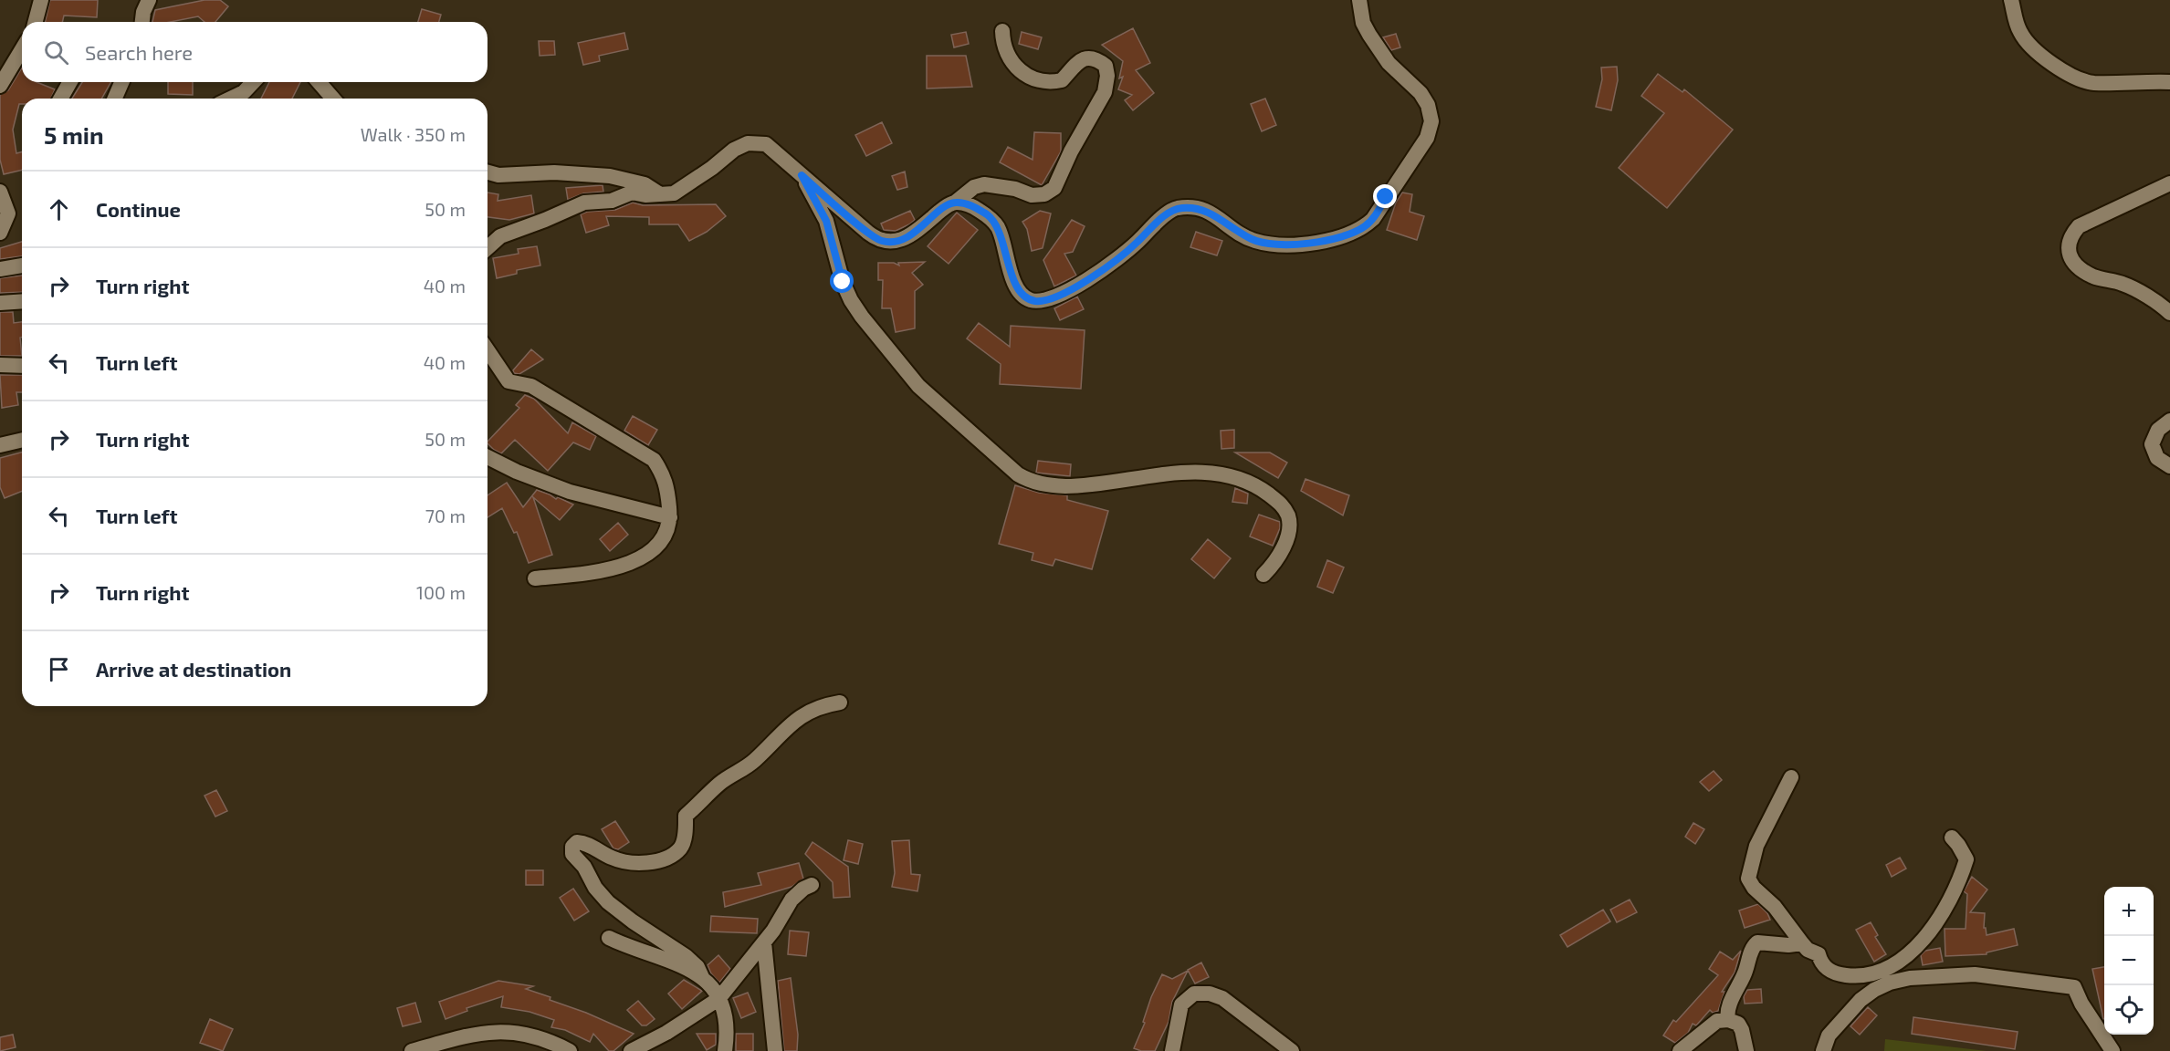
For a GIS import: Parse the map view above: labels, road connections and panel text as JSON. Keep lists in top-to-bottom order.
{
  "page": {
    "search": "Search here",
    "heading": ["5 min", "Walk · 350 m"],
    "list": [
      ["Continue", "50 m"],
      ["Turn right", "40 m"],
      ["Turn left", "40 m"],
      ["Turn right", "50 m"],
      ["Turn left", "70 m"],
      ["Turn right", "100 m"],
      "Arrive at destination"
    ],
    "map_buttons": ["+", "−"]
  }
}
